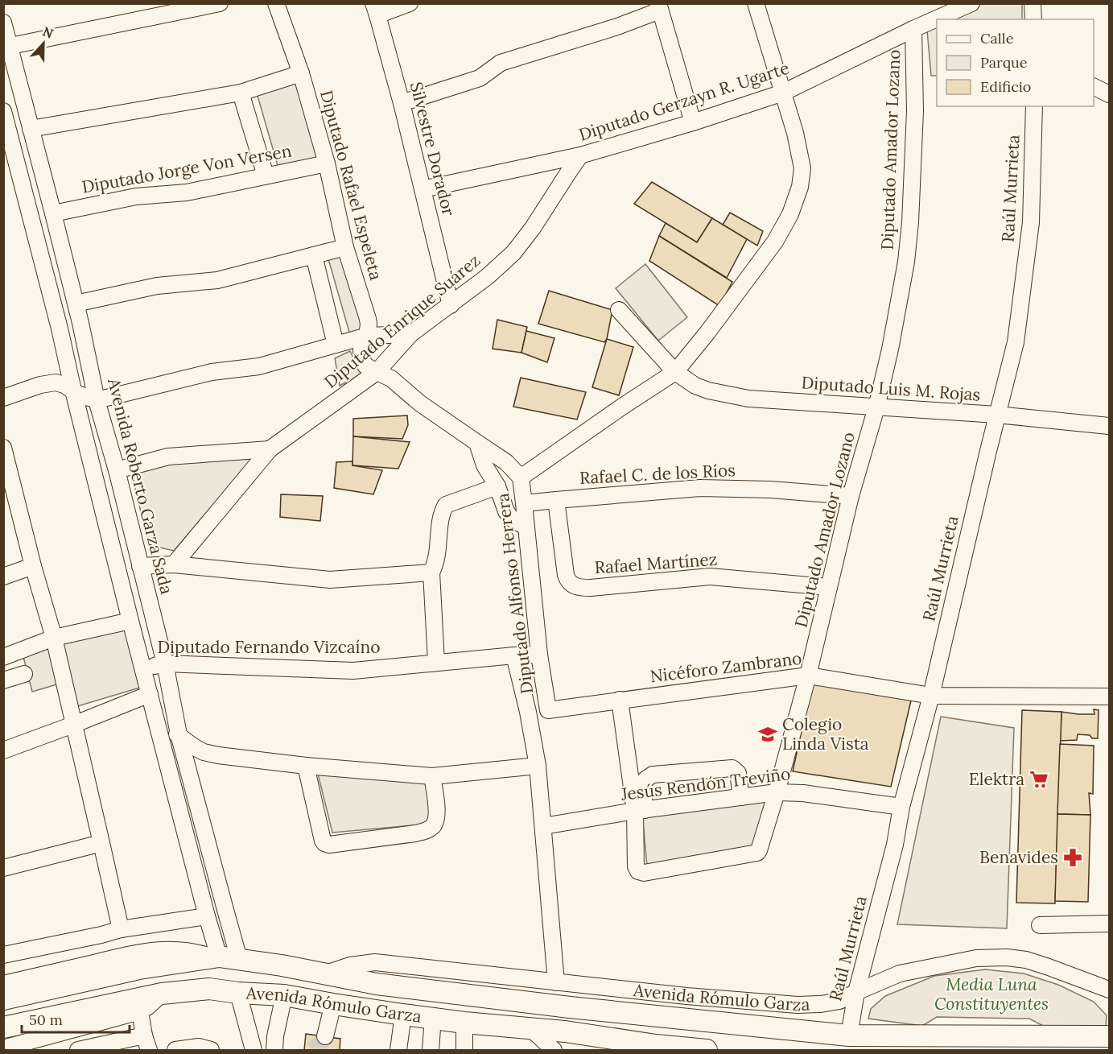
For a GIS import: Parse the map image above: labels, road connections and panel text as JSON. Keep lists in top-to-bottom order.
{
  "streets": {
    "main road": ["Avenida Rómulo Garza"],
    "street": [
      "Diputado Gerzayn R. Ugarte",
      "Silvestre Dorador",
      "Diputado Amador Lozano",
      "Diputado Jorge Von Versen",
      "Diputado Rafael Espeleta",
      "Raúl Murrieta",
      "Diputado Enrique Suárez",
      "Diputado Luis M. Rojas",
      "Rafael C. de los Ríos",
      "Avenida Roberto Garza Sada",
      "Rafael Martínez",
      "Diputado Alfonso Herrera",
      "Diputado Fernando Vizcaíno",
      "Nicéforo Zambrano",
      "Jesús Rendón Treviño"
    ]
  },
  "crossings": [
    ["Diputado Gerzayn R. Ugarte", "Silvestre Dorador"],
    ["Diputado Gerzayn R. Ugarte", "Diputado Amador Lozano"],
    ["Diputado Gerzayn R. Ugarte", "Diputado Enrique Suárez"],
    ["Silvestre Dorador", "Diputado Enrique Suárez"],
    ["Diputado Amador Lozano", "Diputado Luis M. Rojas"],
    ["Diputado Amador Lozano", "Rafael C. de los Ríos"],
    ["Diputado Amador Lozano", "Rafael Martínez"],
    ["Diputado Amador Lozano", "Nicéforo Zambrano"],
    ["Diputado Amador Lozano", "Jesús Rendón Treviño"],
    ["Diputado Jorge Von Versen", "Diputado Rafael Espeleta"],
    ["Diputado Jorge Von Versen", "Avenida Roberto Garza Sada"],
    ["Diputado Rafael Espeleta", "Diputado Enrique Suárez"],
    ["Diputado Rafael Espeleta", "Diputado Alfonso Herrera"],
    ["Raúl Murrieta", "Diputado Luis M. Rojas"],
    ["Raúl Murrieta", "Nicéforo Zambrano"],
    ["Raúl Murrieta", "Jesús Rendón Treviño"],
    ["Raúl Murrieta", "Avenida Rómulo Garza"],
    ["Diputado Enrique Suárez", "Diputado Alfonso Herrera"],
    ["Rafael C. de los Ríos", "Rafael Martínez"],
    ["Rafael C. de los Ríos", "Diputado Alfonso Herrera"],
    ["Avenida Roberto Garza Sada", "Diputado Fernando Vizcaíno"],
    ["Avenida Roberto Garza Sada", "Avenida Rómulo Garza"],
    ["Diputado Alfonso Herrera", "Diputado Fernando Vizcaíno"],
    ["Diputado Alfonso Herrera", "Nicéforo Zambrano"],
    ["Diputado Alfonso Herrera", "Jesús Rendón Treviño"],
    ["Diputado Alfonso Herrera", "Avenida Rómulo Garza"]
  ],
  "parks": ["Media Luna Constituyentes"],
  "places": {
    "school or university": ["Colegio Linda Vista"],
    "supermarket": ["Elektra"],
    "pharmacy": ["Benavides"]
  },
  "legend": ["Calle", "Parque", "Edificio"],
  "scale_bar": "50 m",
  "north": "top"
}
